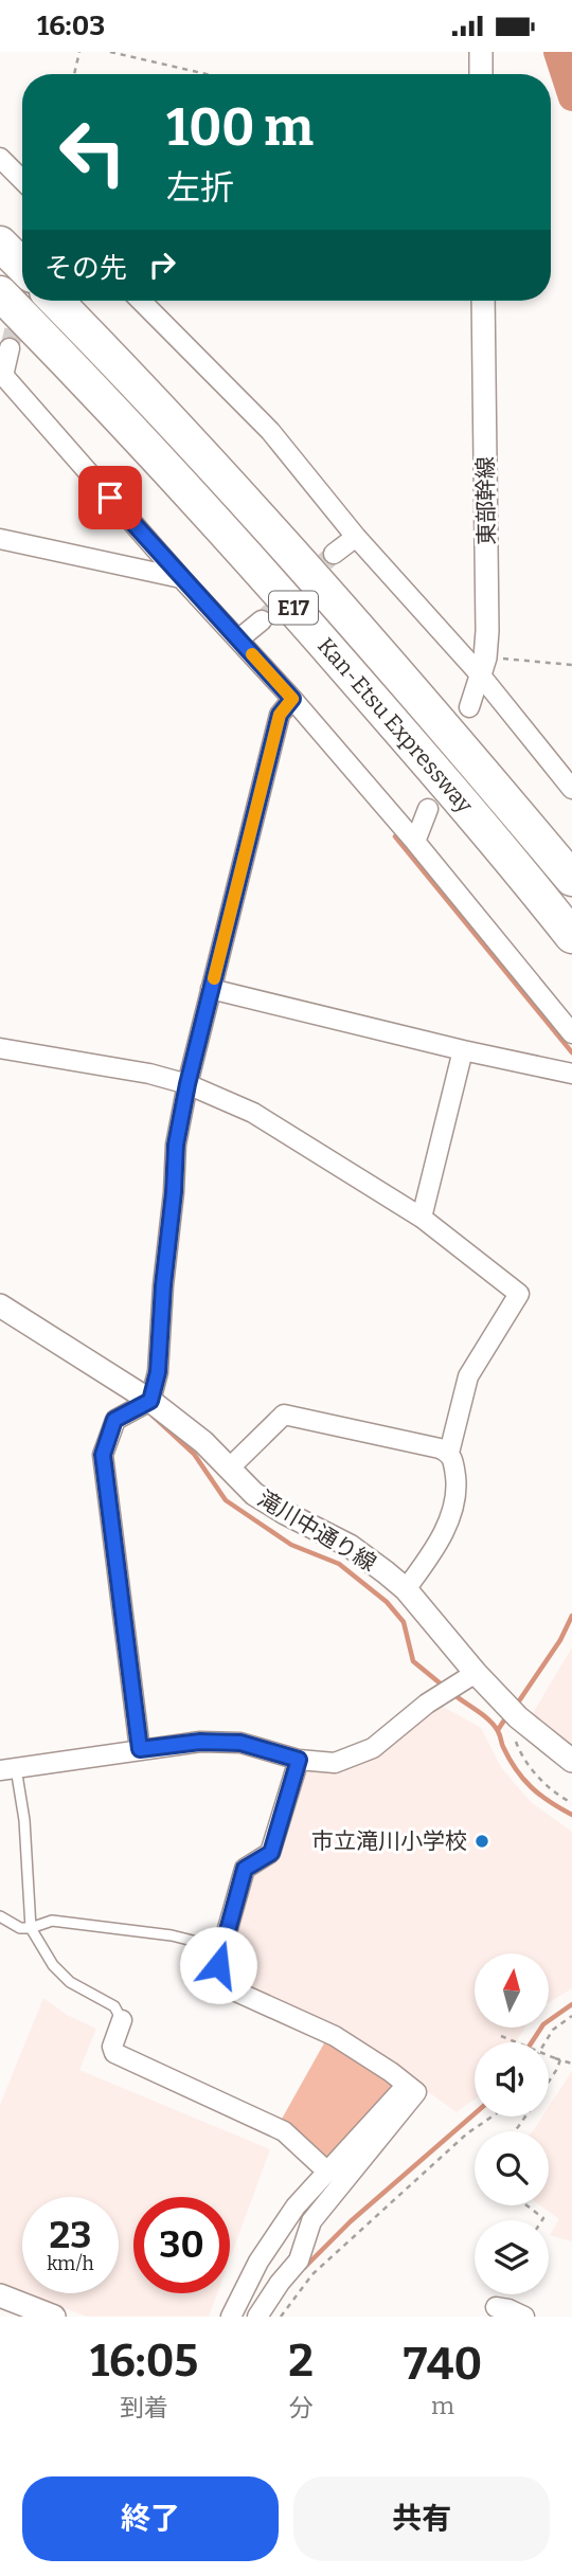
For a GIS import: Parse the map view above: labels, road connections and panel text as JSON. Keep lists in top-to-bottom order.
{
  "streets": {
    "highway": ["E17", "Kan-Etsu Expressway"],
    "street": ["東部幹線", "滝川中通り線"]
  },
  "places": ["市立滝川小学校"],
  "north": "top",
  "page": {
    "status": "16:03",
    "turn": ["100 m", "左折"],
    "then": "その先",
    "speed": "23 km/h",
    "limit": "30",
    "eta": [
      "16:05",
      "到着",
      "2",
      "分",
      "740",
      "m"
    ],
    "buttons": ["終了", "共有"]
  }
}
